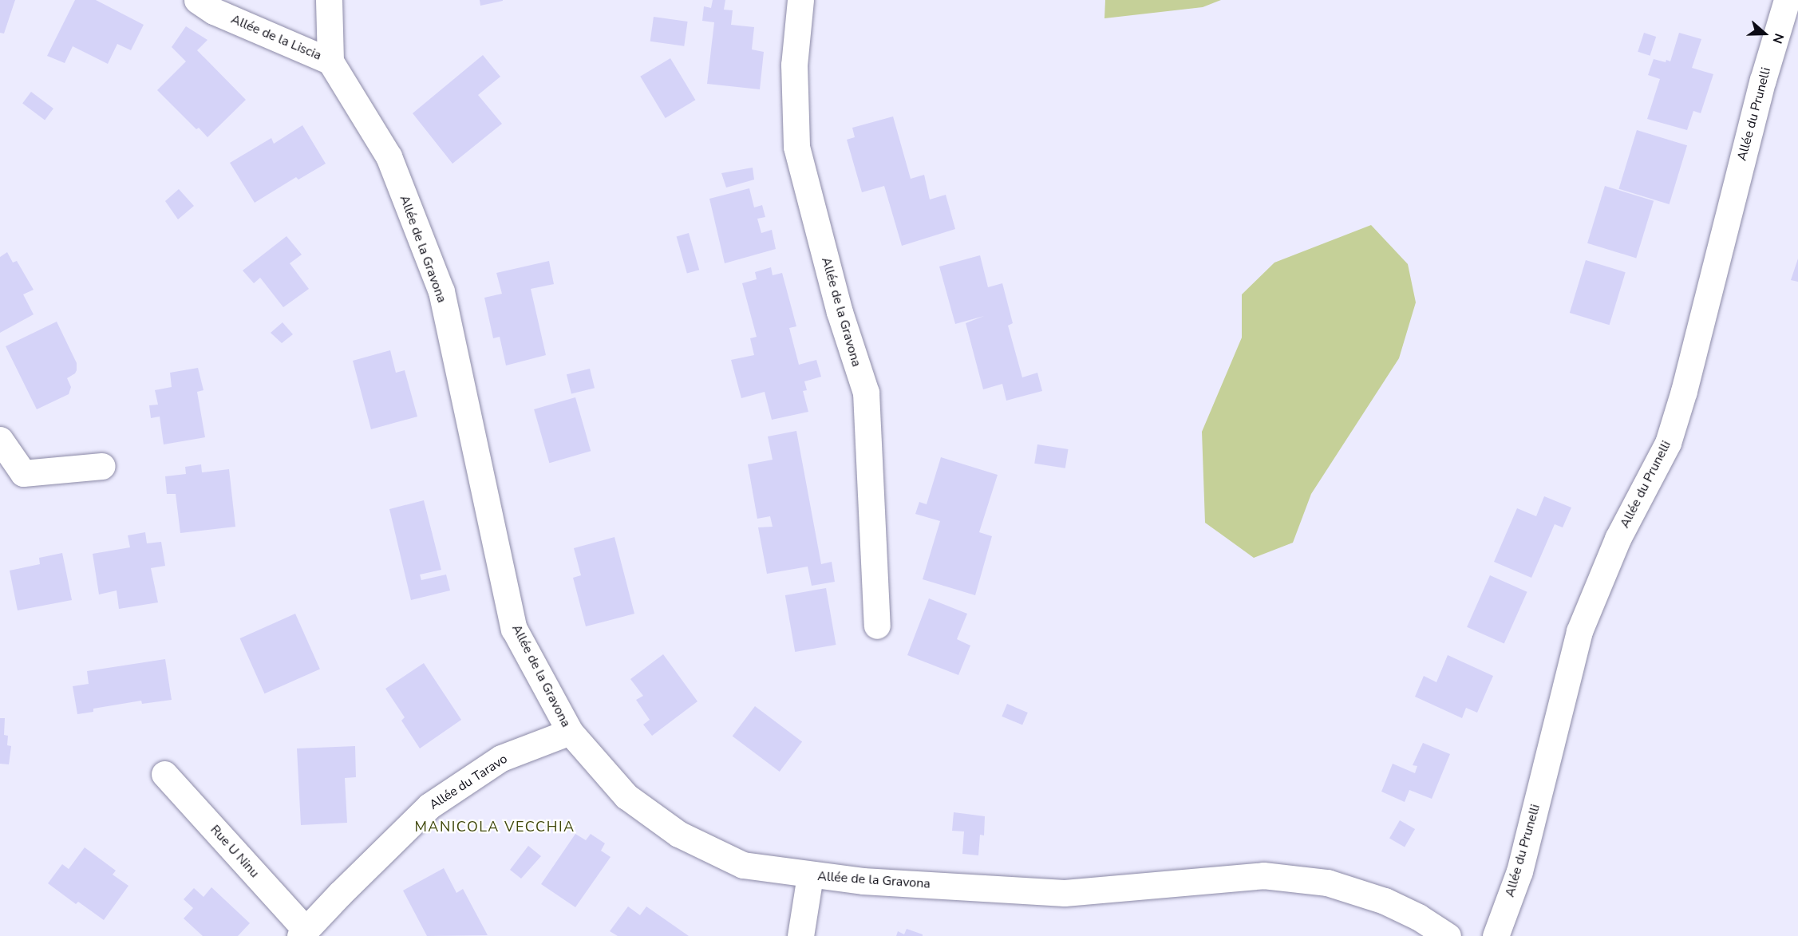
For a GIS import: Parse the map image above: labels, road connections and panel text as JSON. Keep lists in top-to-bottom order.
{
  "streets": {
    "street": [
      "Allée de la Liscia",
      "Allée du Prunelli",
      "Allée de la Gravona",
      "Allée du Taravo",
      "Rue U Ninu"
    ]
  },
  "crossings": [
    ["Allée de la Liscia", "Allée de la Gravona"],
    ["Allée de la Gravona", "Allée du Taravo"],
    ["Allée du Taravo", "Rue U Ninu"]
  ],
  "districts": ["MANICOLA VECCHIA"],
  "north": "right"
}
